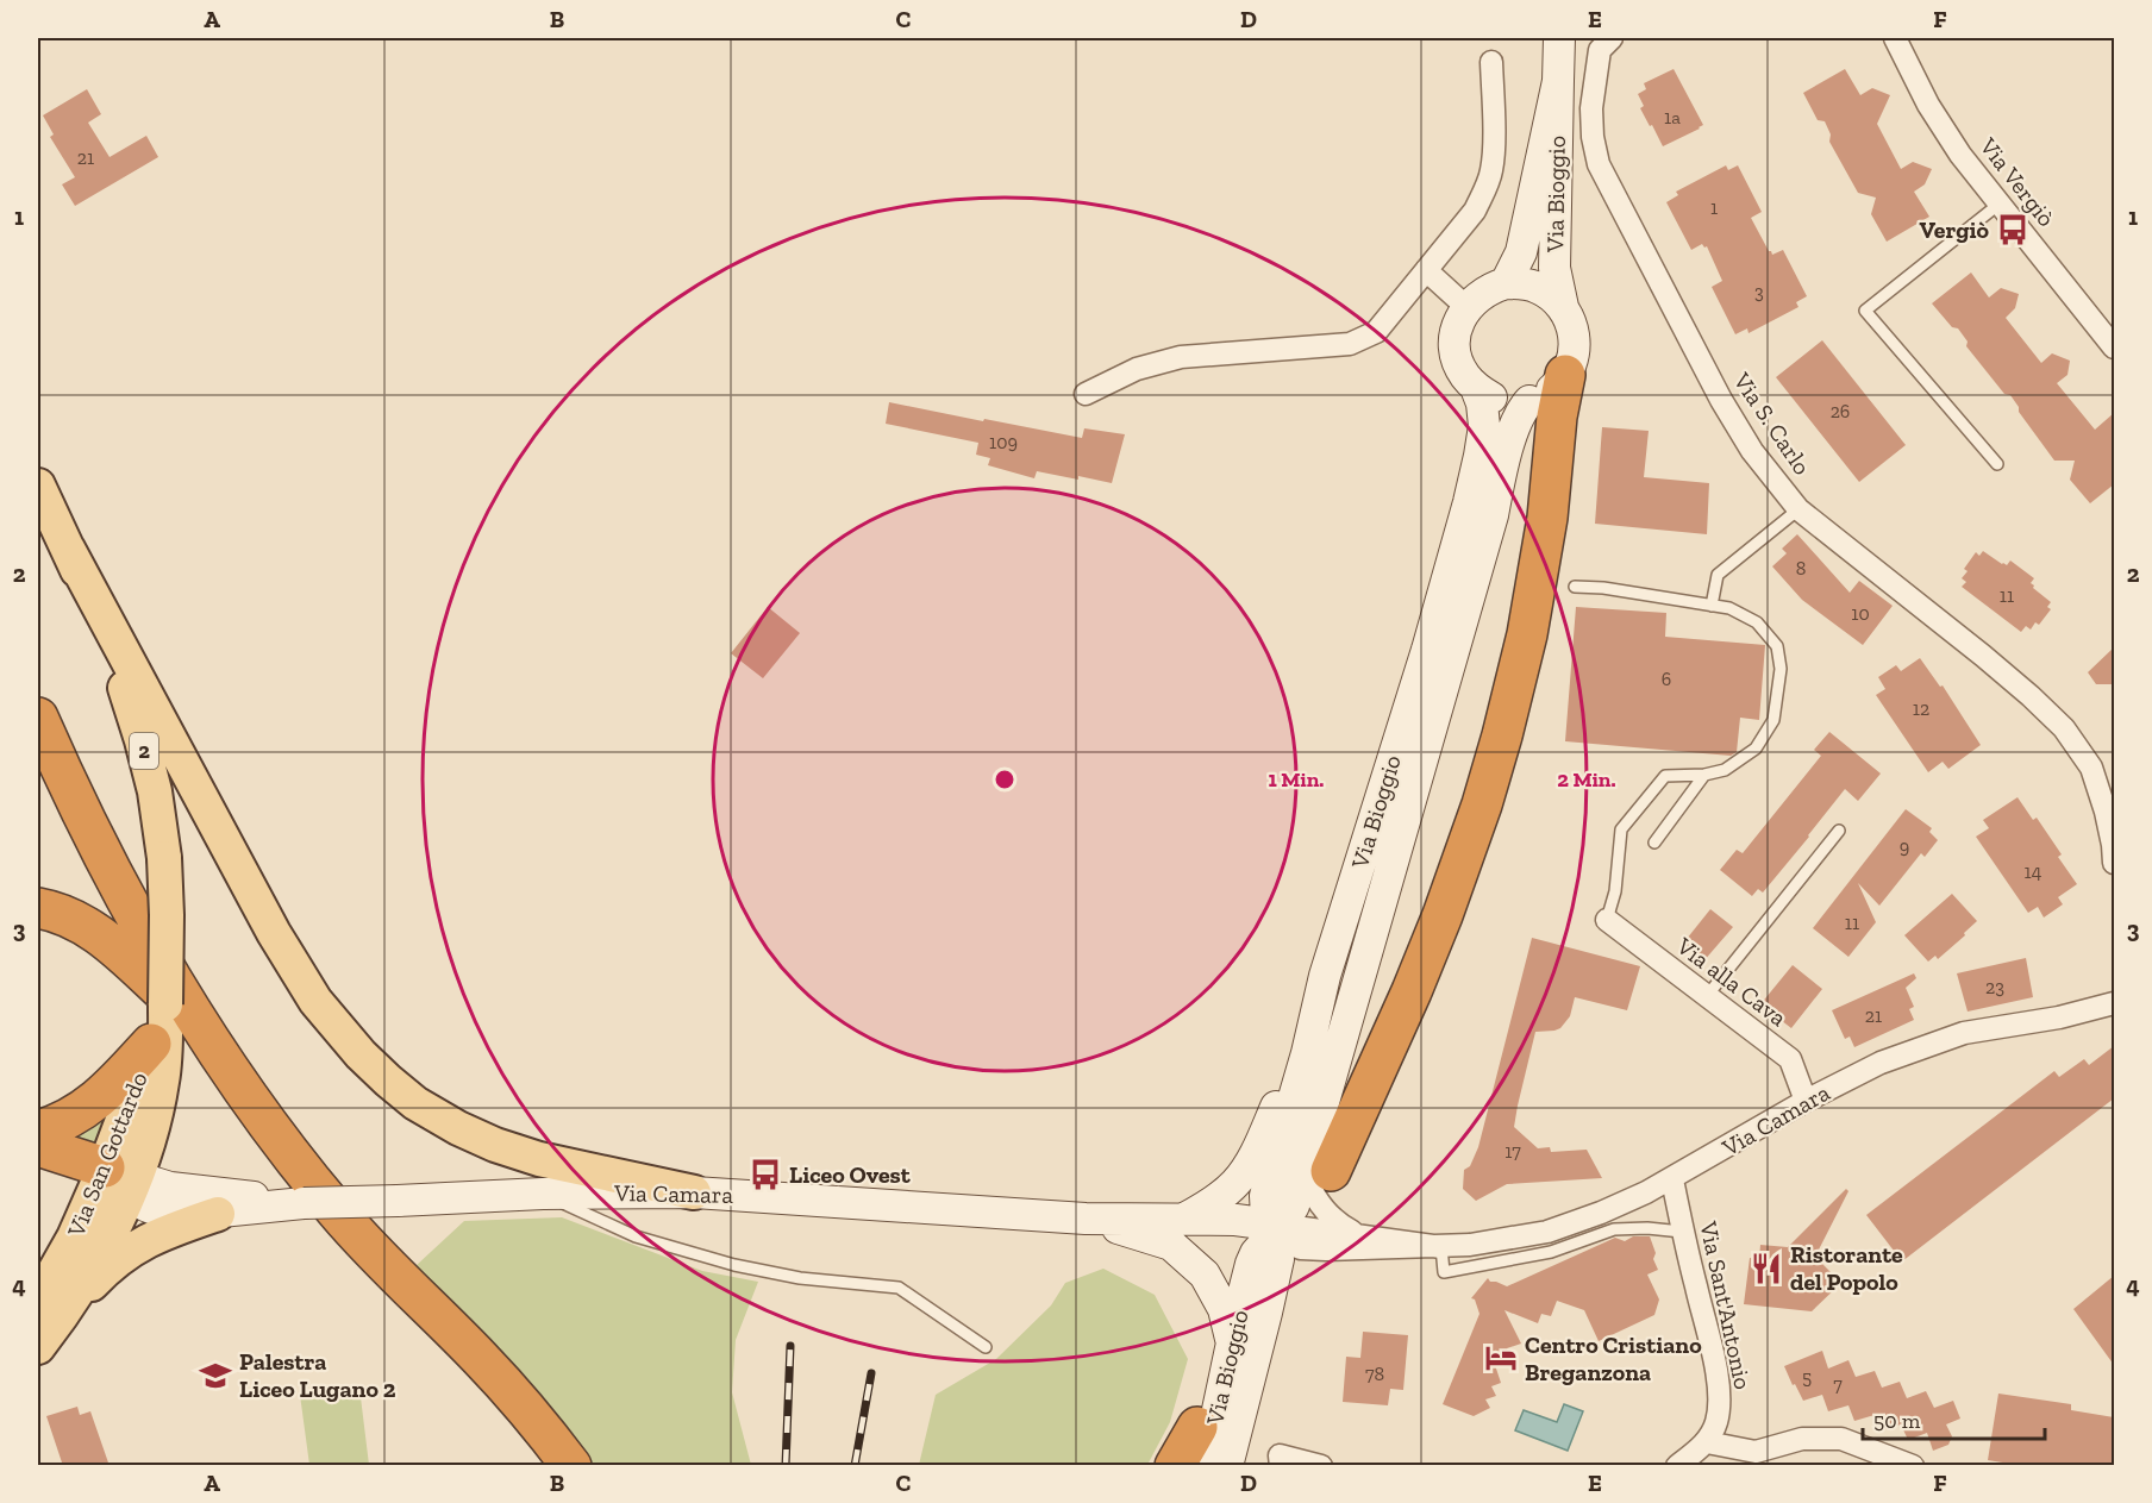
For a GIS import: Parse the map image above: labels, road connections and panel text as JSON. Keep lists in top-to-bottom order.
{
  "streets": {
    "main road": [
      "Via Bioggio",
      "2",
      "Via Camara",
      "Via San Gottardo"
    ],
    "street": [
      "Via Vergiò",
      "Via S. Carlo",
      "Via alla Cava",
      "Via Sant'Antonio"
    ]
  },
  "crossings": [
    ["Via Bioggio", "Via Camara"],
    ["Via alla Cava", "Via Camara"],
    ["Via Camara", "Via San Gottardo"],
    ["Via Camara", "Via Sant'Antonio"]
  ],
  "places": {
    "bus stop": ["Vergiò", "Liceo Ovest"],
    "restaurant": ["Ristorante del Popolo"],
    "hotel": ["Centro Cristiano Breganzona"],
    "school or university": ["Palestra Liceo Lugano 2"]
  },
  "house_numbers": [
    "1a",
    "21",
    "1",
    "3",
    "26",
    "109",
    "8",
    "11",
    "10",
    "6",
    "12",
    "9",
    "14",
    "11",
    "23",
    "21",
    "17",
    "78",
    "5",
    "7"
  ],
  "scale_bar": "50 m",
  "grid": {
    "columns": [
      "A",
      "B",
      "C",
      "D",
      "E",
      "F"
    ],
    "rows": [
      "1",
      "2",
      "3",
      "4"
    ]
  },
  "rings": ["1 Min.", "2 Min."]
}
